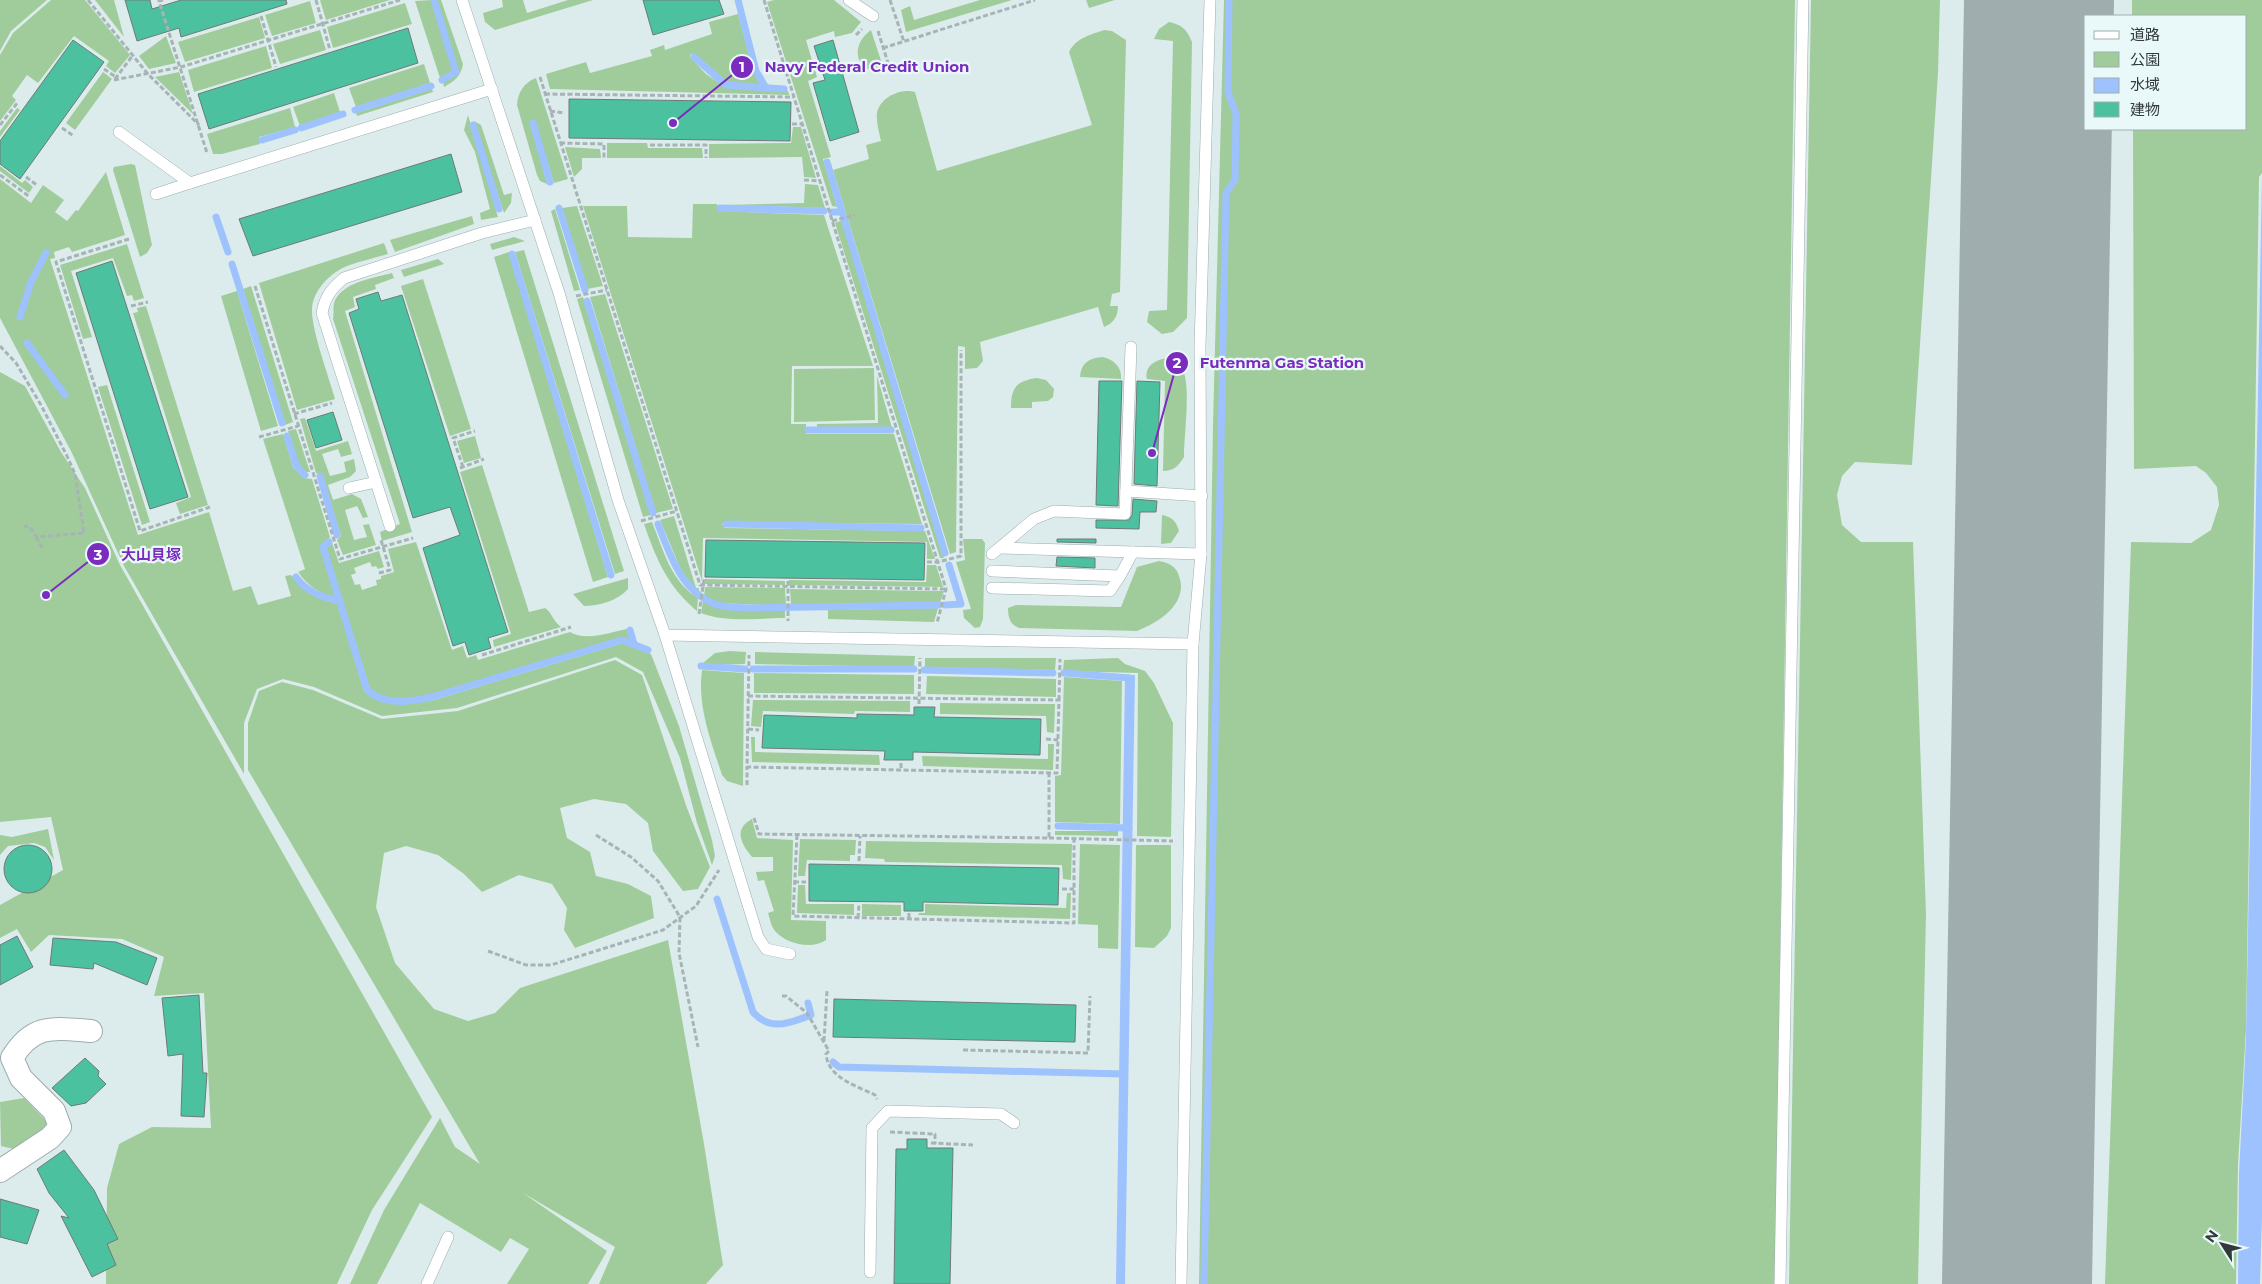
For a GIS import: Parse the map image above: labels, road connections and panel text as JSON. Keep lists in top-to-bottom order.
{
  "places": ["Navy Federal Credit Union", "Futenma Gas Station", "大山貝塚"],
  "legend": [
    "道路",
    "公園",
    "水域",
    "建物"
  ],
  "north": "top left"
}
